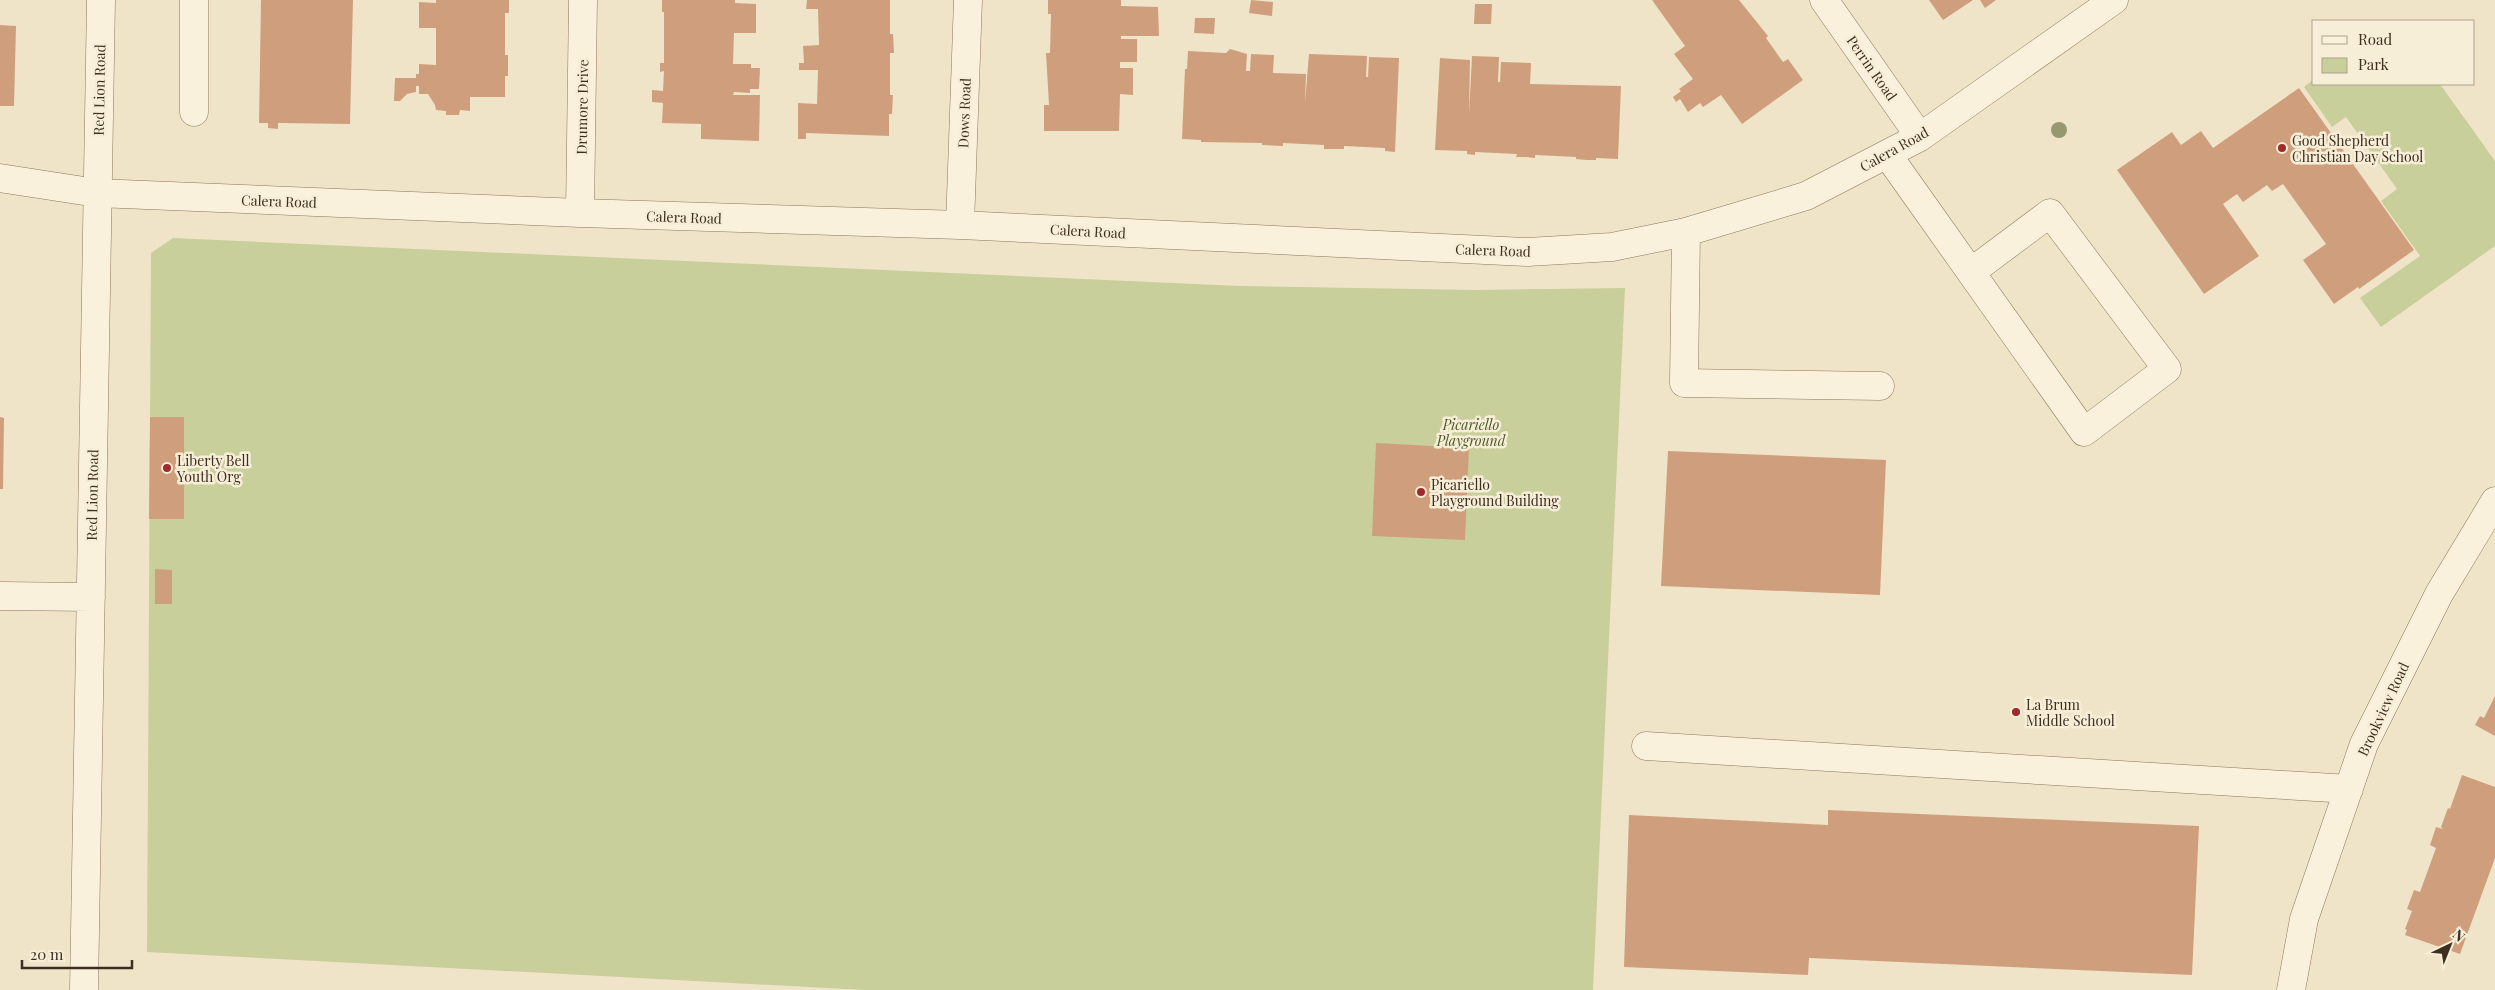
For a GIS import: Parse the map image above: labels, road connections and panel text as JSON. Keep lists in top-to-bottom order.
{
  "streets": {
    "street": [
      "Perrin Road",
      "Red Lion Road",
      "Drumore Drive",
      "Dows Road",
      "Calera Road",
      "Brookview Road"
    ]
  },
  "crossings": [
    ["Perrin Road", "Calera Road"],
    ["Red Lion Road", "Calera Road"],
    ["Drumore Drive", "Calera Road"],
    ["Dows Road", "Calera Road"]
  ],
  "parks": ["Picariello Playground"],
  "places": [
    "Good Shepherd Christian Day School",
    "Liberty Bell Youth Org",
    "Picariello Playground Building",
    "La Brum Middle School"
  ],
  "legend": ["Road", "Park"],
  "scale_bar": "20 m",
  "north": "top right"
}
